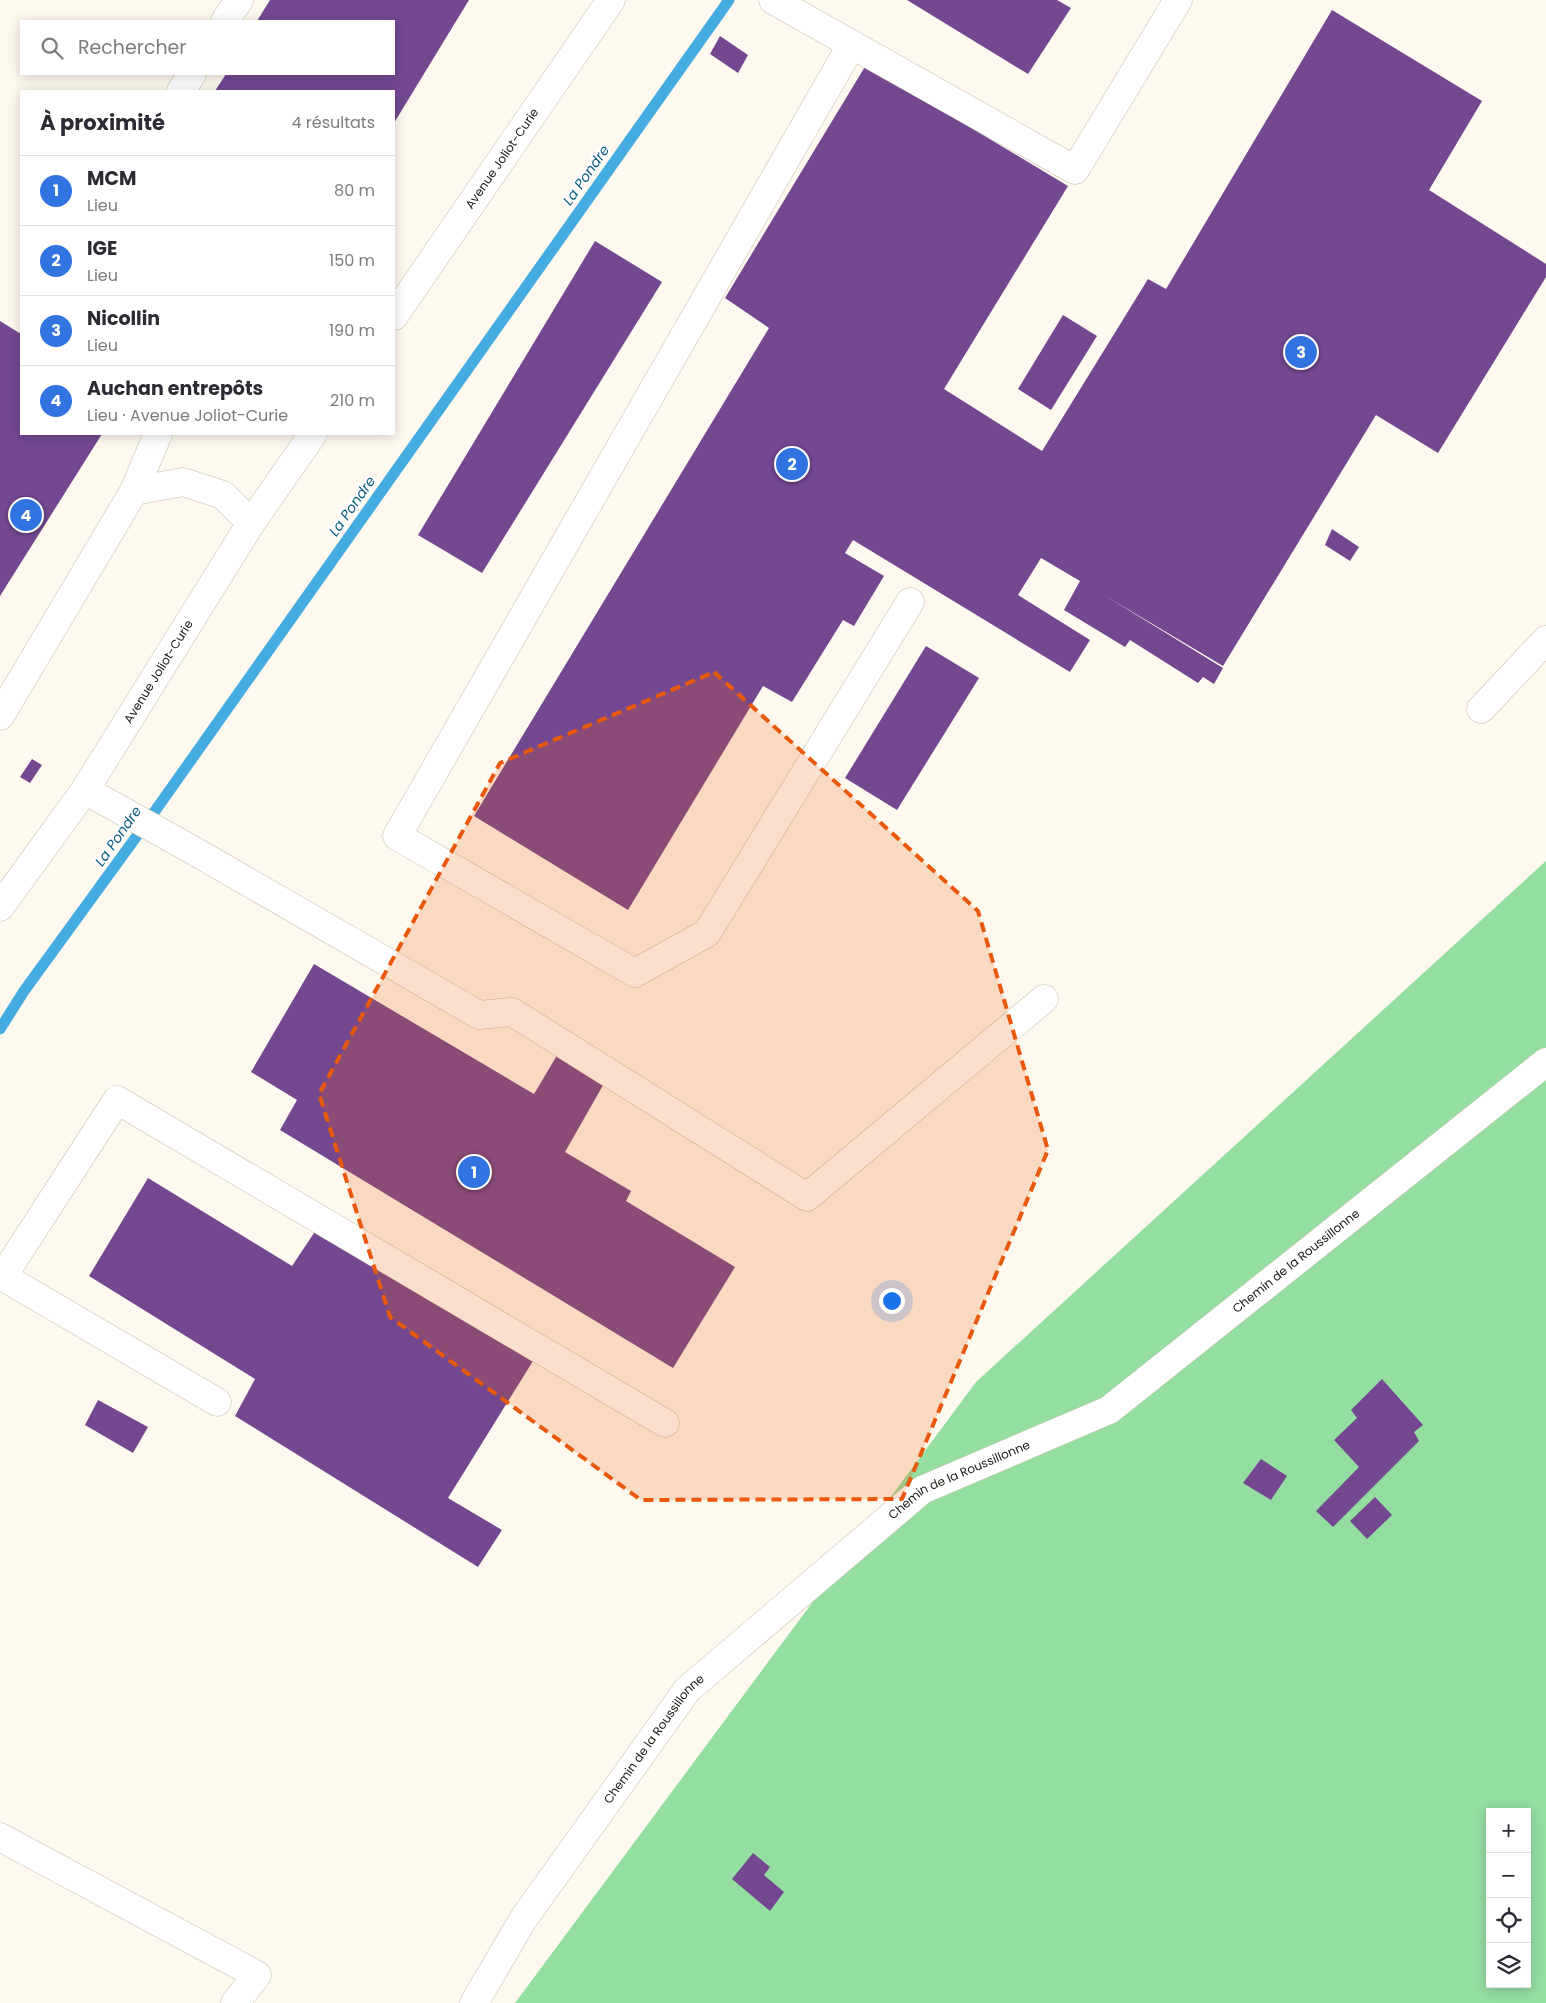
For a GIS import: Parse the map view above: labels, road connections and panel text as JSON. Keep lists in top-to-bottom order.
{
  "streets": {
    "street": ["Avenue Joliot-Curie", "Chemin de la Roussillonne"]
  },
  "water": ["La Pondre"],
  "page": {
    "search": "Rechercher",
    "heading": ["À proximité", "4 résultats"],
    "list": [
      {
        "mark": "1",
        "name": "MCM",
        "note": "Lieu",
        "value": "80 m"
      },
      {
        "mark": "2",
        "name": "IGE",
        "note": "Lieu",
        "value": "150 m"
      },
      {
        "mark": "3",
        "name": "Nicollin",
        "note": "Lieu",
        "value": "190 m"
      },
      {
        "mark": "4",
        "name": "Auchan entrepôts",
        "note": "Lieu · Avenue Joliot-Curie",
        "value": "210 m"
      }
    ],
    "pins": [
      "3",
      "2",
      "4",
      "1"
    ],
    "map_buttons": ["+", "−"]
  }
}
